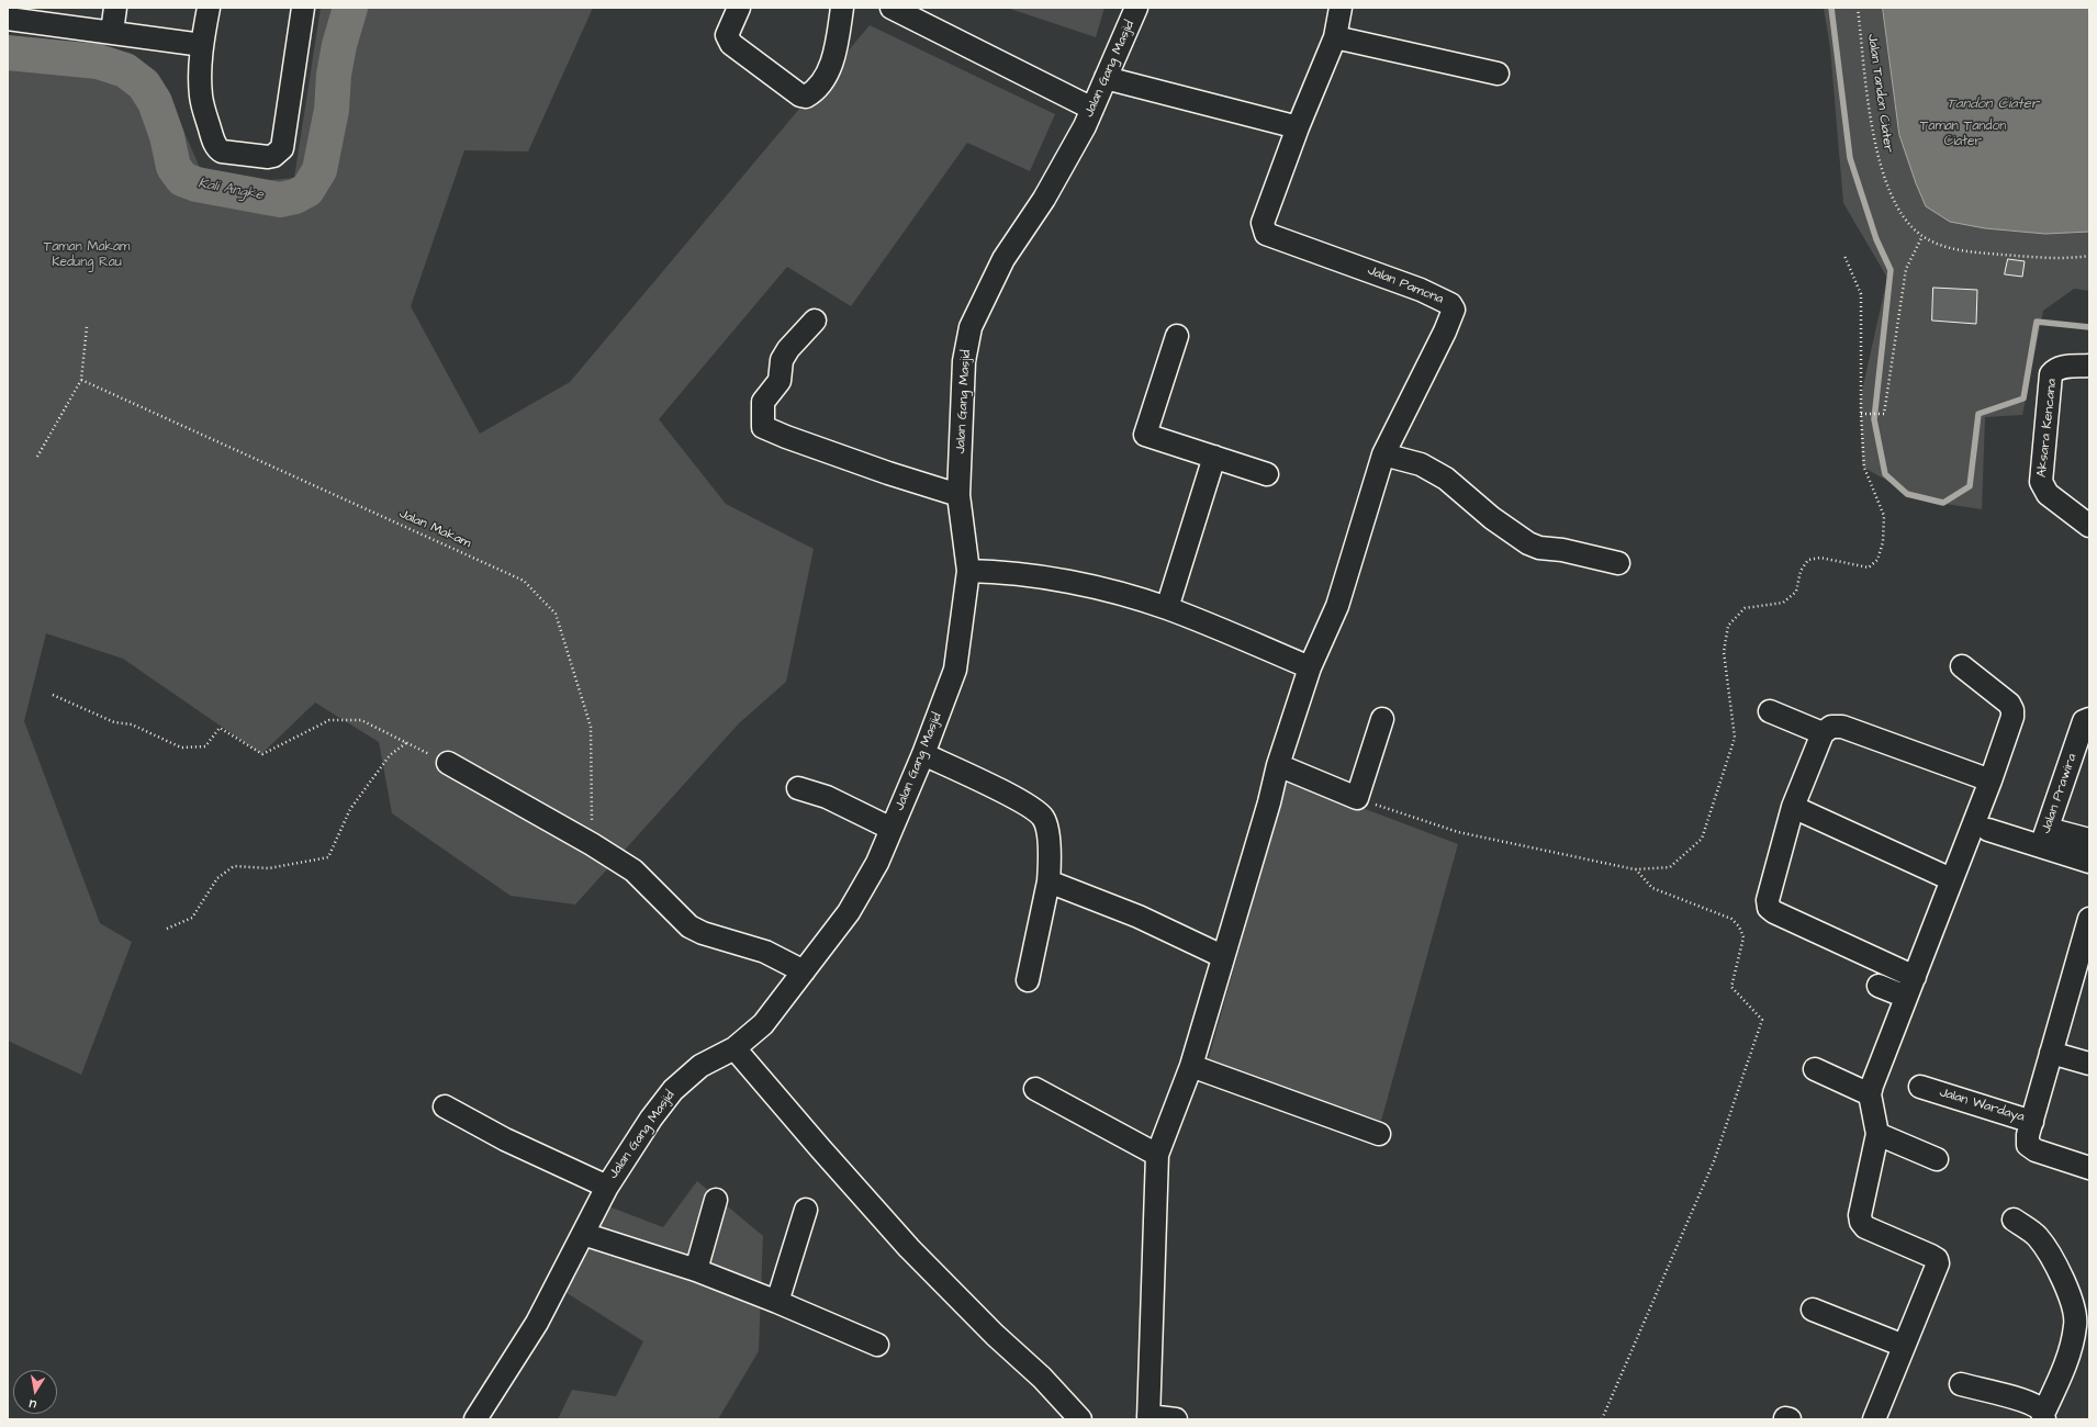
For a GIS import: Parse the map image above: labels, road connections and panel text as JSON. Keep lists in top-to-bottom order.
{
  "streets": {
    "street": [
      "Jalan Gang Masjid",
      "Jalan Pamona",
      "Aksara Kencana",
      "Jalan Prawira",
      "Jalan Wardaya"
    ],
    "path": ["Jalan Tandon Ciater", "Jalan Makam"]
  },
  "water": ["Tandon Ciater", "Kali Angke"],
  "parks": ["Taman Tandon Ciater", "Taman Makam Kedung Rau"],
  "north": "bottom"
}
